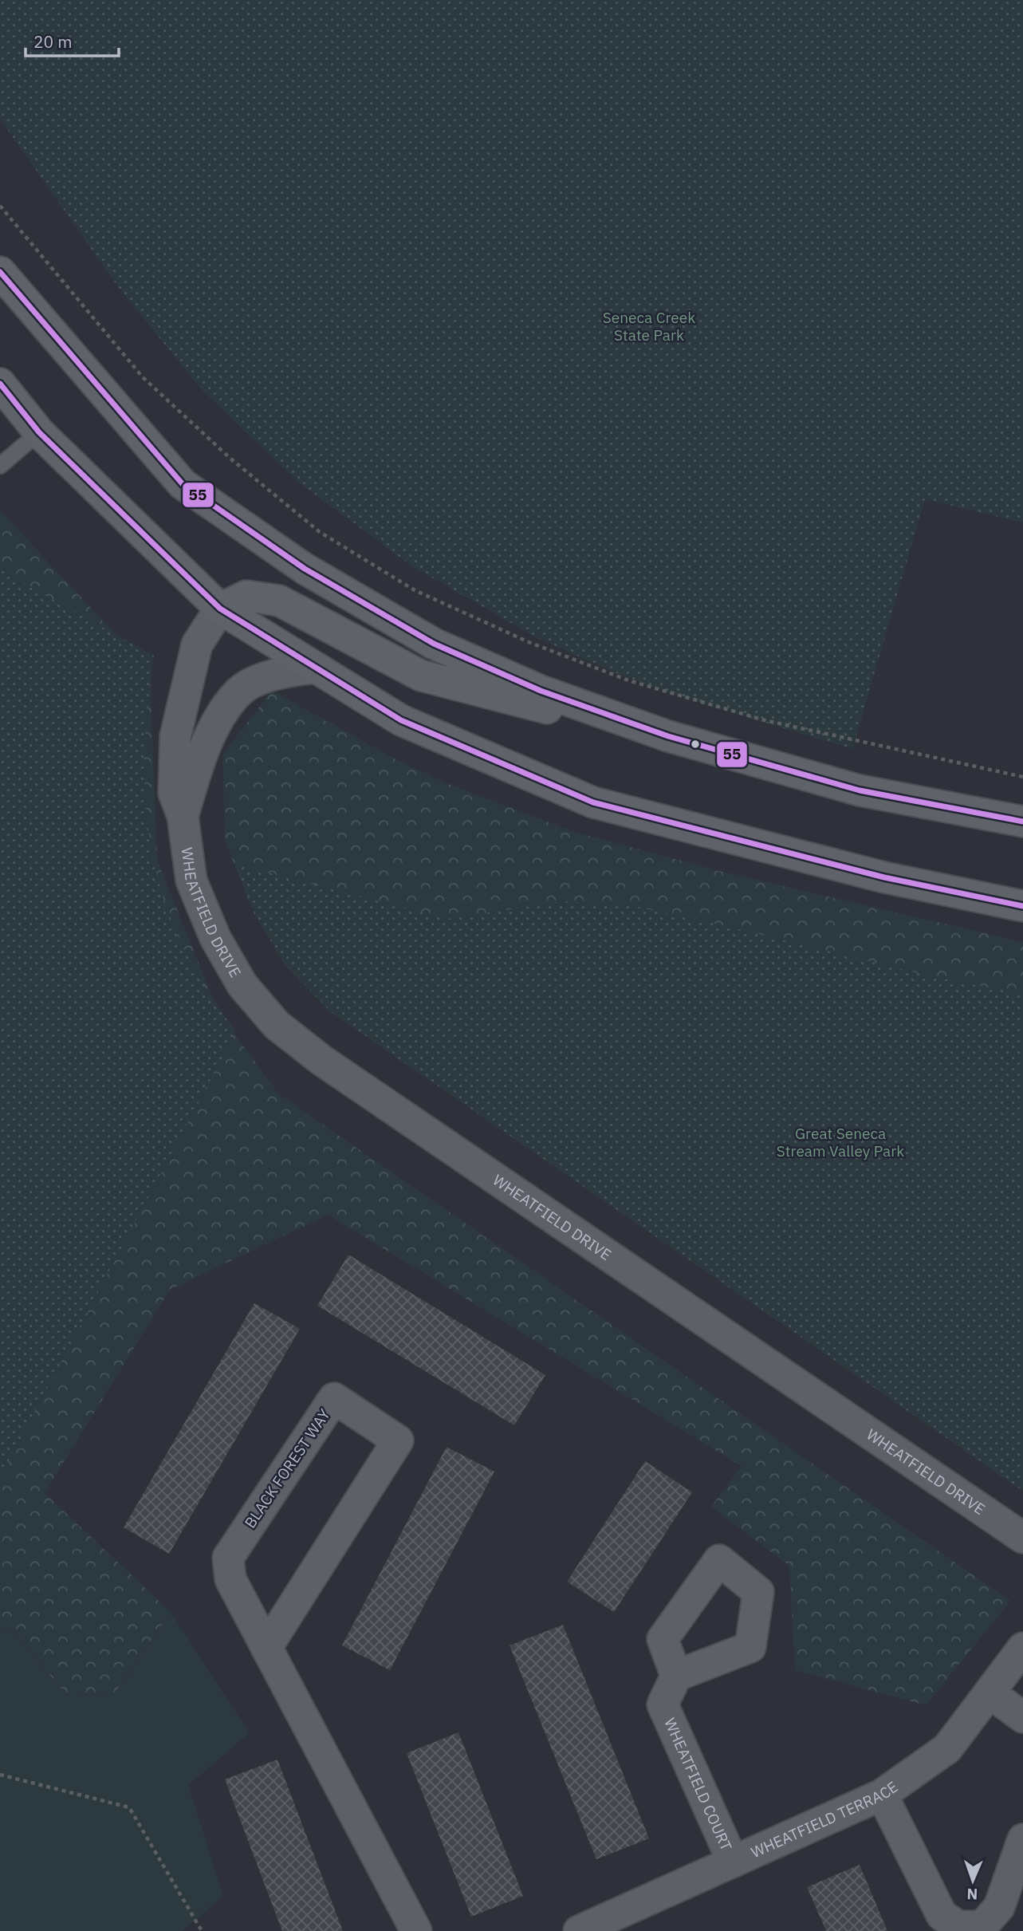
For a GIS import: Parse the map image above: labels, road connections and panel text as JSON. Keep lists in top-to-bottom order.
{
  "streets": {
    "street": [
      "WHEATFIELD DRIVE",
      "BLACK FOREST WAY",
      "WHEATFIELD COURT",
      "WHEATFIELD TERRACE"
    ]
  },
  "crossings": [
    ["WHEATFIELD COURT", "WHEATFIELD TERRACE"]
  ],
  "parks": ["Seneca Creek State Park", "Great Seneca Stream Valley Park"],
  "lines": ["transit line 55"],
  "scale_bar": "20 m",
  "north": "bottom"
}
